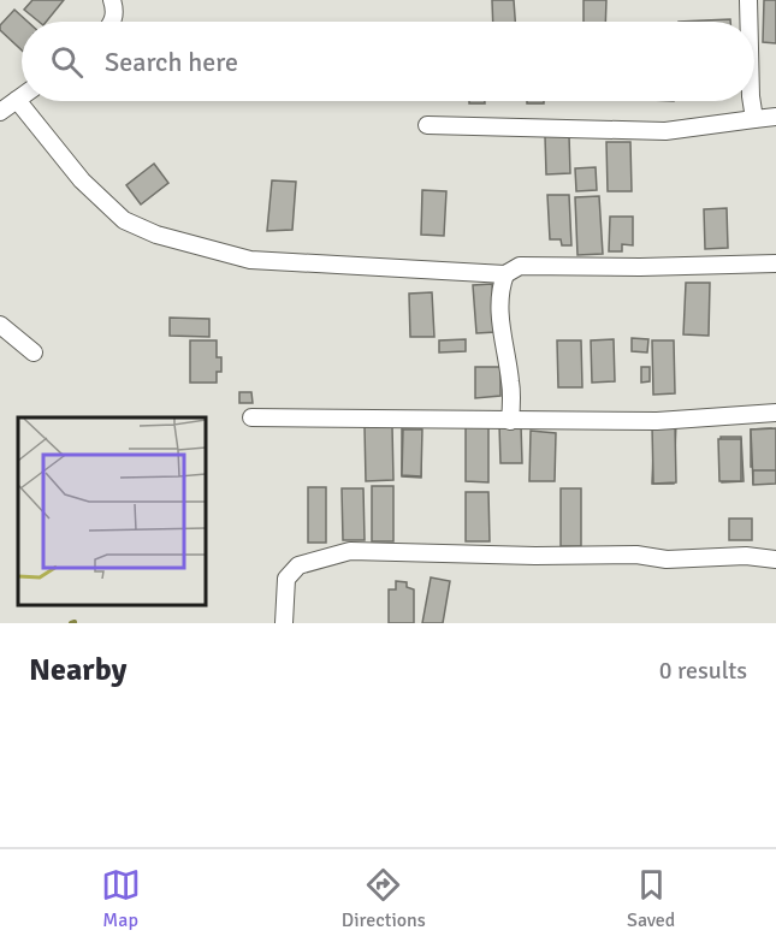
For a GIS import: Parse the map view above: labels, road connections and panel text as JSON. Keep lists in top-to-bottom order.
{
  "page": {
    "search": "Search here",
    "heading": ["Nearby", "0 results"],
    "nav": ["Map", "Directions", "Saved"]
  }
}
